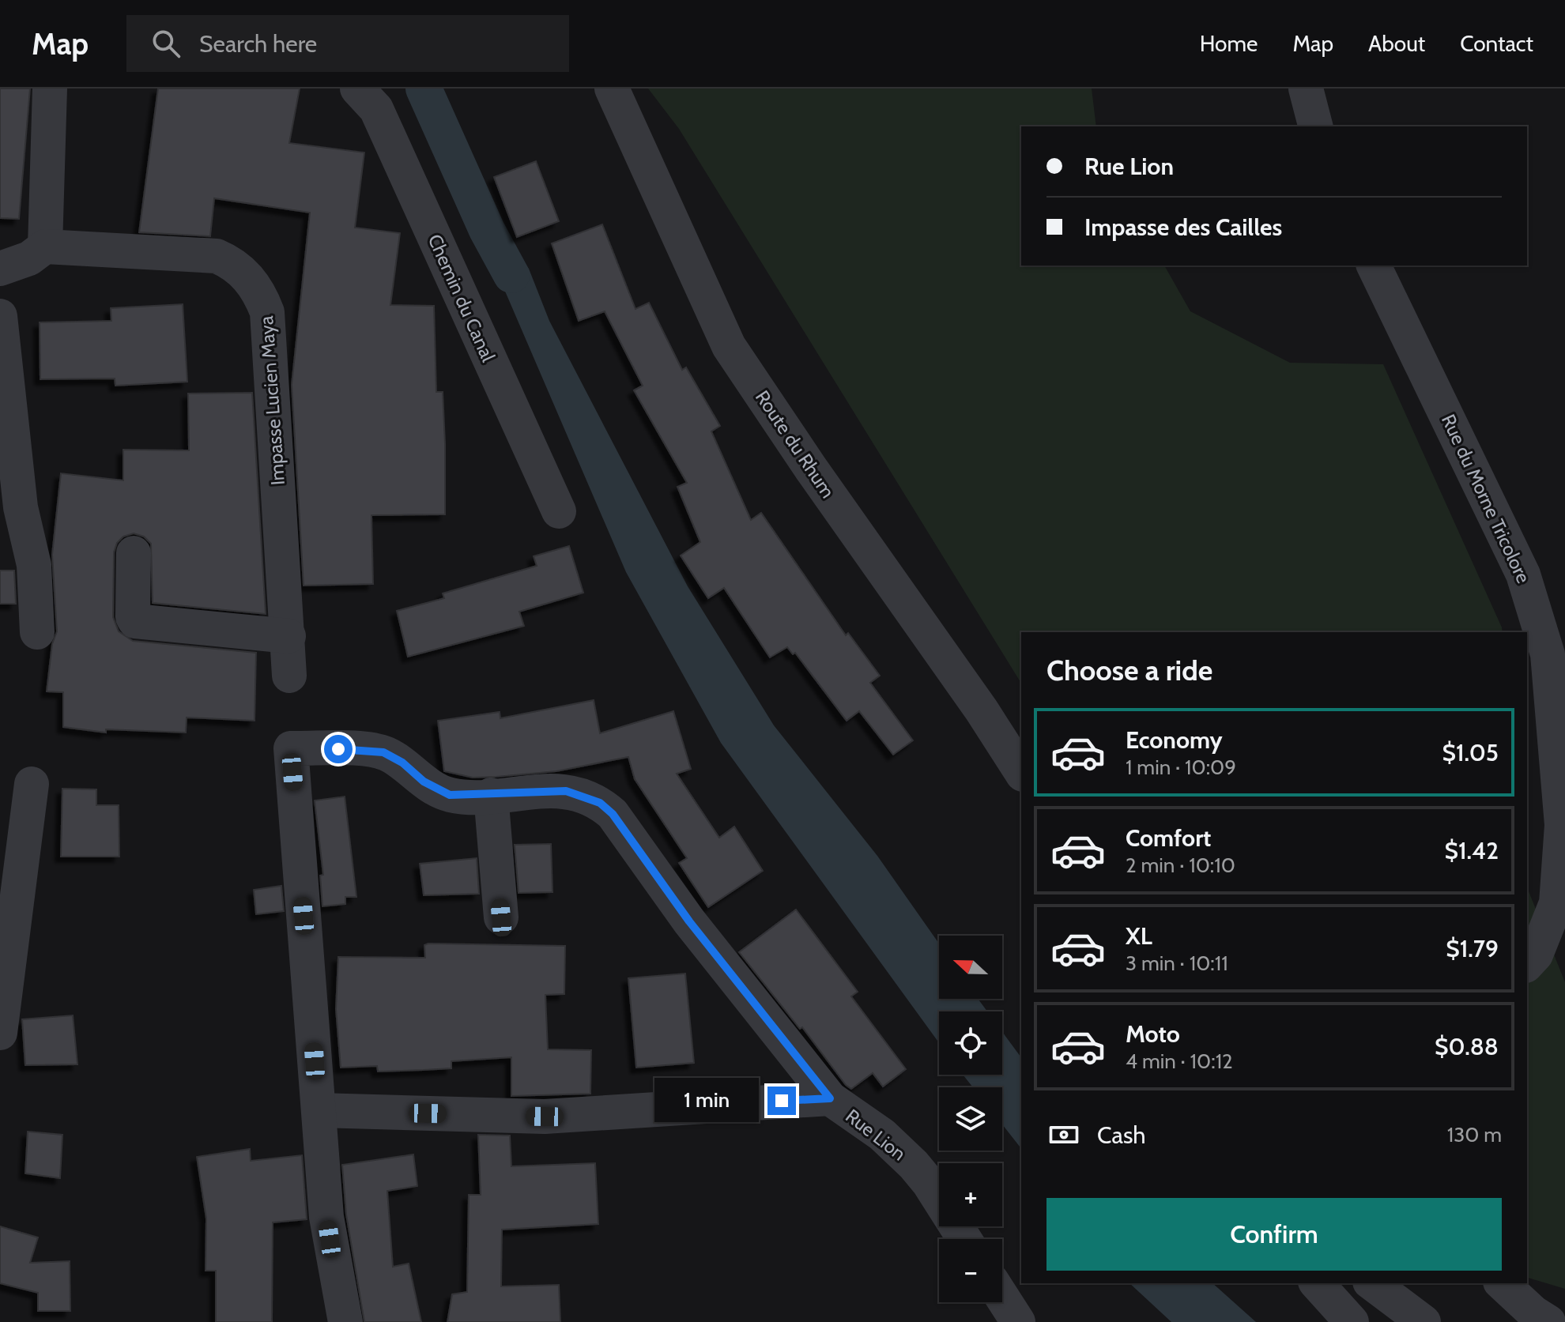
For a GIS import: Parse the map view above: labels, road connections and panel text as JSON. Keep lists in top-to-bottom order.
{
  "streets": {
    "street": [
      "Chemin du Canal",
      "Impasse Lucien Maya",
      "Route du Rhum",
      "Rue du Morne Tricolore",
      "Rue Lion"
    ]
  },
  "north": "left",
  "page": {
    "header": "Map",
    "search": "Search here",
    "nav": [
      "Home",
      "Map",
      "About",
      "Contact"
    ],
    "banner": ["Rue Lion", "Impasse des Cailles"],
    "heading": "Choose a ride",
    "list": [
      {
        "name": "Economy",
        "note": "1 min · 10:09",
        "value": "$1.05"
      },
      {
        "name": "Comfort",
        "note": "2 min · 10:10",
        "value": "$1.42"
      },
      {
        "name": "XL",
        "note": "3 min · 10:11",
        "value": "$1.79"
      },
      {
        "name": "Moto",
        "note": "4 min · 10:12",
        "value": "$0.88"
      }
    ],
    "map_buttons": ["+", "−"],
    "bubble": "1 min",
    "pay": ["Cash", "130 m"],
    "buttons": "Confirm"
  }
}
